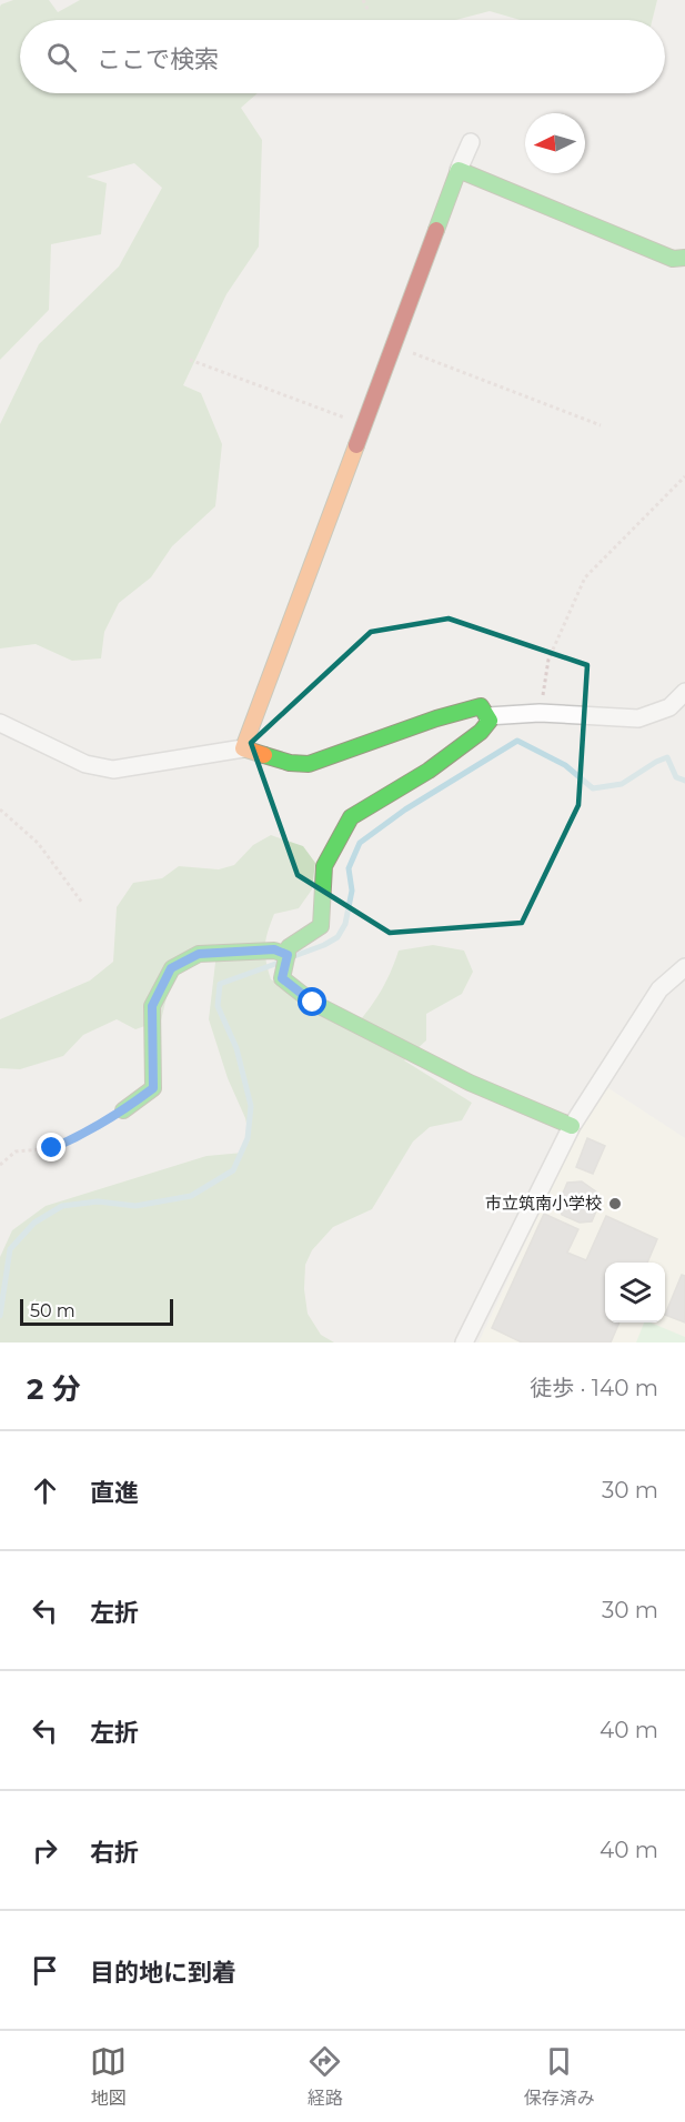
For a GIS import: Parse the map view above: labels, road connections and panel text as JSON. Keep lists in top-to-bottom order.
{
  "places": ["市立筑南小学校"],
  "scale_bar": "50 m",
  "north": "left",
  "page": {
    "search": "ここで検索",
    "scale": "50 m",
    "heading": ["2 分", "徒歩 · 140 m"],
    "list": [
      ["直進", "30 m"],
      ["左折", "30 m"],
      ["左折", "40 m"],
      ["右折", "40 m"],
      "目的地に到着"
    ],
    "nav": ["地図", "経路", "保存済み"]
  }
}
